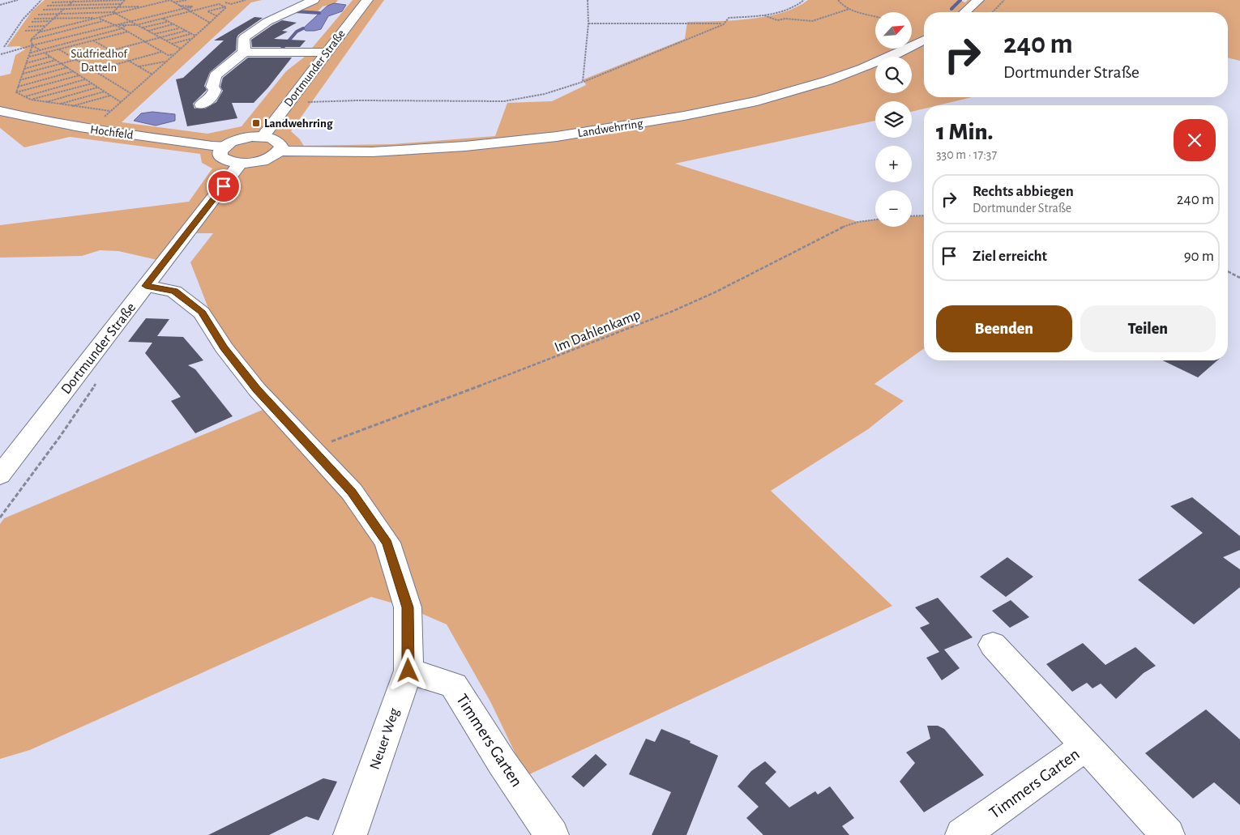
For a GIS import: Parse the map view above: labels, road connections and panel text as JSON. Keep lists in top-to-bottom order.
{
  "streets": {
    "street": [
      "Dortmunder Straße",
      "Landwehrring",
      "Hochfeld",
      "Neuer Weg",
      "Timmers Garten"
    ],
    "path": ["Im Dahlenkamp"]
  },
  "crossings": [
    ["Dortmunder Straße", "Neuer Weg"],
    ["Im Dahlenkamp", "Neuer Weg"],
    ["Neuer Weg", "Timmers Garten"]
  ],
  "parks": ["Südfriedhof Datteln"],
  "places": {
    "transit": ["Landwehrring"]
  },
  "north": "top right",
  "page": {
    "map_buttons": ["+", "−"],
    "turn": ["240 m", "Dortmunder Straße"],
    "heading": ["1 Min.", "330 m · 17:37"],
    "list": [
      {
        "name": "Rechts abbiegen",
        "note": "Dortmunder Straße",
        "value": "240 m"
      },
      {
        "name": "Ziel erreicht",
        "value": "90 m"
      }
    ],
    "buttons": ["Beenden", "Teilen"]
  }
}
